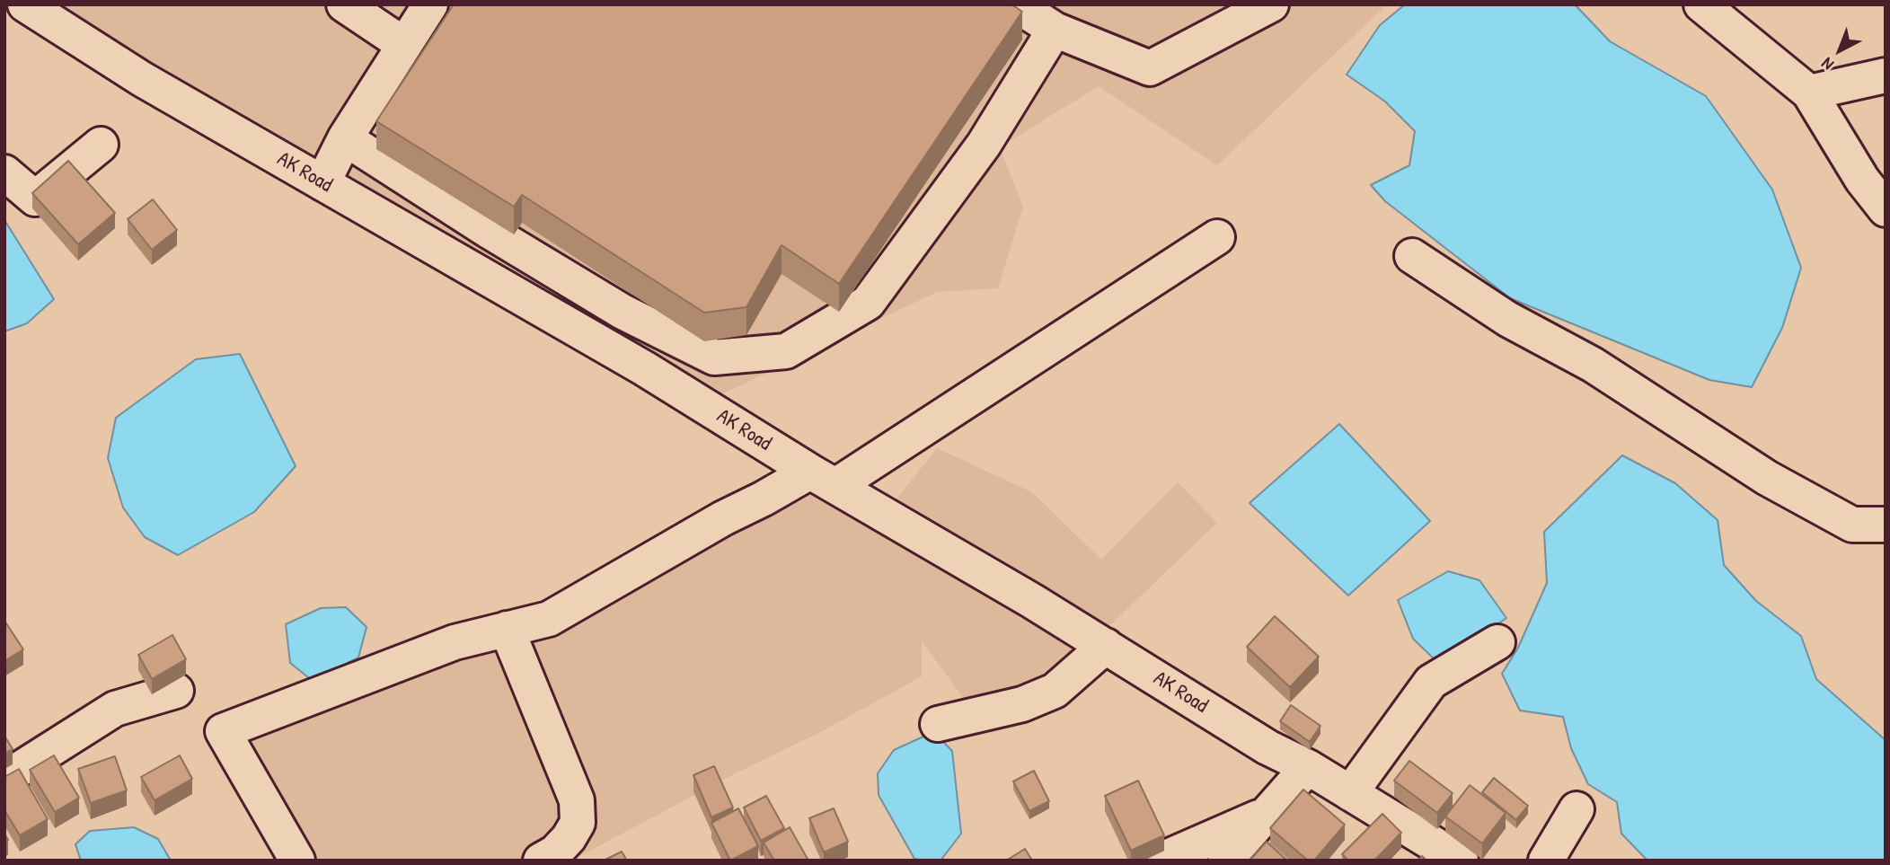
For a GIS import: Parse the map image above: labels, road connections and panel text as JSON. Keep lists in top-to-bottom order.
{
  "streets": {
    "street": ["AK Road"]
  },
  "north": "bottom left"
}
